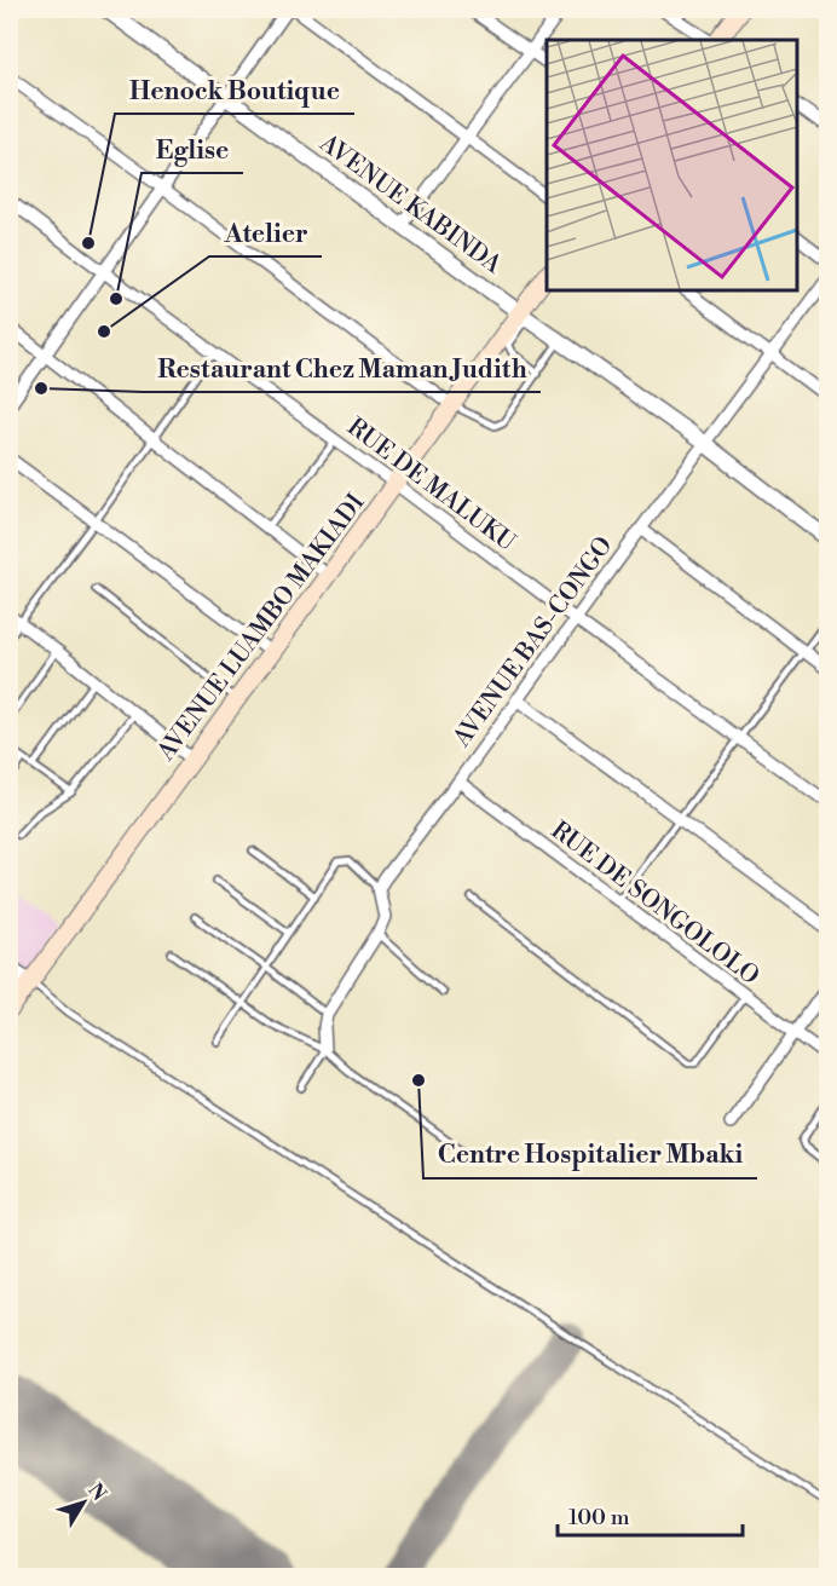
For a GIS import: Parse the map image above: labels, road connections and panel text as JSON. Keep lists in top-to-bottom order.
{
  "streets": {
    "main road": ["AVENUE LUAMBO MAKIADI"],
    "street": [
      "AVENUE KABINDA",
      "RUE DE MALUKU",
      "AVENUE BAS-CONGO",
      "RUE DE SONGOLOLO"
    ]
  },
  "crossings": [
    ["AVENUE KABINDA", "AVENUE LUAMBO MAKIADI"],
    ["AVENUE KABINDA", "AVENUE BAS-CONGO"],
    ["RUE DE MALUKU", "AVENUE LUAMBO MAKIADI"],
    ["RUE DE MALUKU", "AVENUE BAS-CONGO"],
    ["AVENUE BAS-CONGO", "RUE DE SONGOLOLO"]
  ],
  "places": [
    "Henock Boutique",
    "Eglise",
    "Atelier",
    "Restaurant Chez Maman Judith",
    "Centre Hospitalier Mbaki"
  ],
  "scale_bar": "100 m",
  "north": "top right"
}
